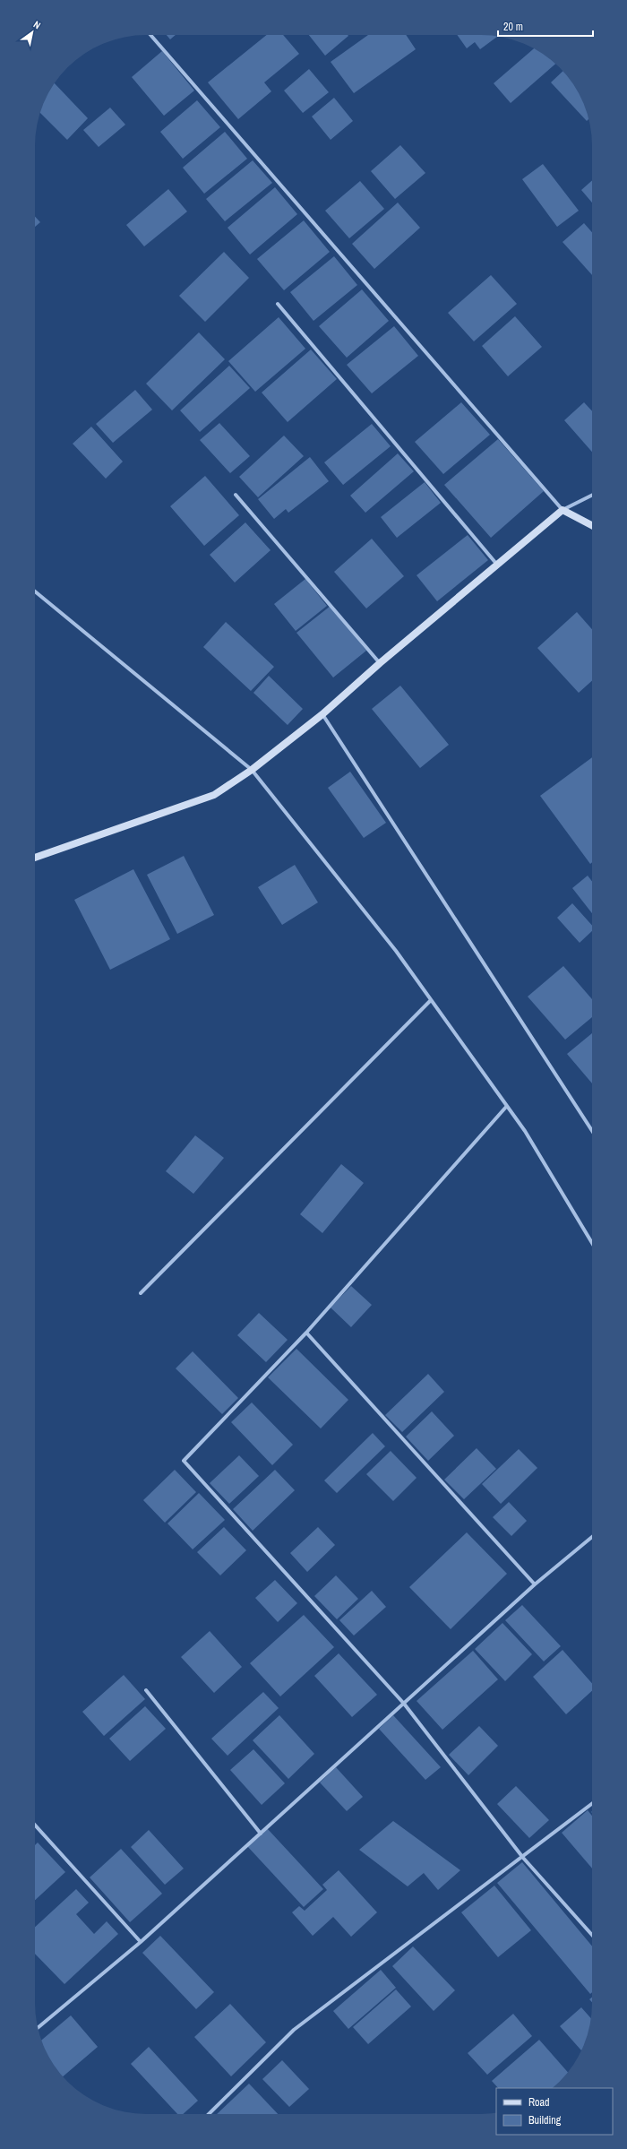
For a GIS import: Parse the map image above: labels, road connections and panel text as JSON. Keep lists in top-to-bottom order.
{
  "legend": ["Road", "Building"],
  "scale_bar": "20 m",
  "north": "top right"
}
